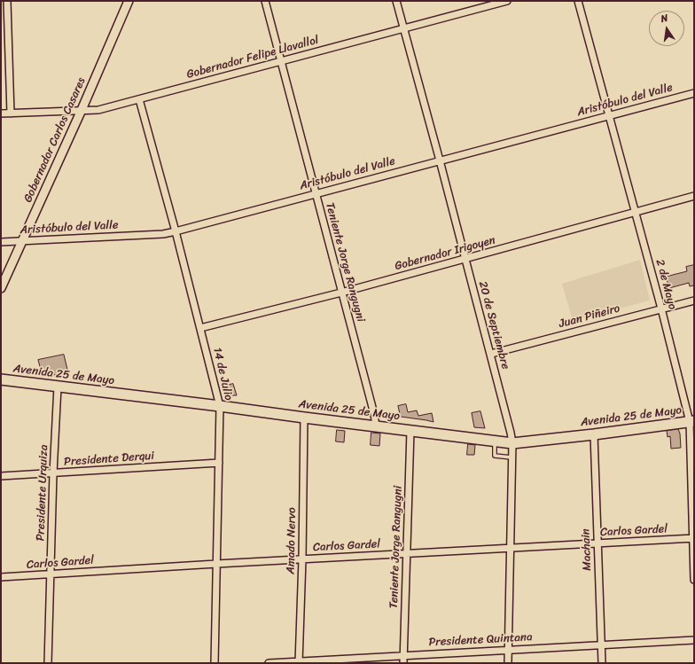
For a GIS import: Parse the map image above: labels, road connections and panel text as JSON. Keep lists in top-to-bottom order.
{
  "streets": {
    "main road": ["Avenida 25 de Mayo"],
    "street": [
      "Gobernador Felipe Llavallol",
      "Aristóbulo del Valle",
      "Gobernador Carlos Casares",
      "Gobernador Irigoyen",
      "Teniente Jorge Rangugni",
      "2 de Mayo",
      "Juan Piñeiro",
      "20 de Septiembre",
      "14 de Julio",
      "Presidente Derqui",
      "Presidente Urquiza",
      "Carlos Gardel",
      "Amado Nervo",
      "Machain",
      "Presidente Quintana"
    ]
  },
  "crossings": [
    ["Gobernador Felipe Llavallol", "Gobernador Carlos Casares"],
    ["Gobernador Felipe Llavallol", "Teniente Jorge Rangugni"],
    ["Gobernador Felipe Llavallol", "20 de Septiembre"],
    ["Gobernador Felipe Llavallol", "14 de Julio"],
    ["Aristóbulo del Valle", "Gobernador Carlos Casares"],
    ["Aristóbulo del Valle", "Teniente Jorge Rangugni"],
    ["Aristóbulo del Valle", "2 de Mayo"],
    ["Aristóbulo del Valle", "20 de Septiembre"],
    ["Aristóbulo del Valle", "14 de Julio"],
    ["Gobernador Irigoyen", "Teniente Jorge Rangugni"],
    ["Gobernador Irigoyen", "2 de Mayo"],
    ["Gobernador Irigoyen", "20 de Septiembre"],
    ["Gobernador Irigoyen", "14 de Julio"],
    ["Teniente Jorge Rangugni", "Avenida 25 de Mayo"],
    ["Teniente Jorge Rangugni", "Carlos Gardel"],
    ["Teniente Jorge Rangugni", "Presidente Quintana"],
    ["2 de Mayo", "Juan Piñeiro"],
    ["2 de Mayo", "Avenida 25 de Mayo"],
    ["2 de Mayo", "Carlos Gardel"],
    ["Juan Piñeiro", "20 de Septiembre"],
    ["20 de Septiembre", "Avenida 25 de Mayo"],
    ["20 de Septiembre", "Carlos Gardel"],
    ["20 de Septiembre", "Presidente Quintana"],
    ["14 de Julio", "Avenida 25 de Mayo"],
    ["14 de Julio", "Presidente Derqui"],
    ["14 de Julio", "Carlos Gardel"],
    ["Avenida 25 de Mayo", "Presidente Urquiza"],
    ["Avenida 25 de Mayo", "Amado Nervo"],
    ["Avenida 25 de Mayo", "Machain"],
    ["Presidente Derqui", "Presidente Urquiza"],
    ["Presidente Urquiza", "Carlos Gardel"],
    ["Carlos Gardel", "Amado Nervo"],
    ["Carlos Gardel", "Machain"],
    ["Amado Nervo", "Presidente Quintana"],
    ["Machain", "Presidente Quintana"]
  ],
  "north": "top"
}
